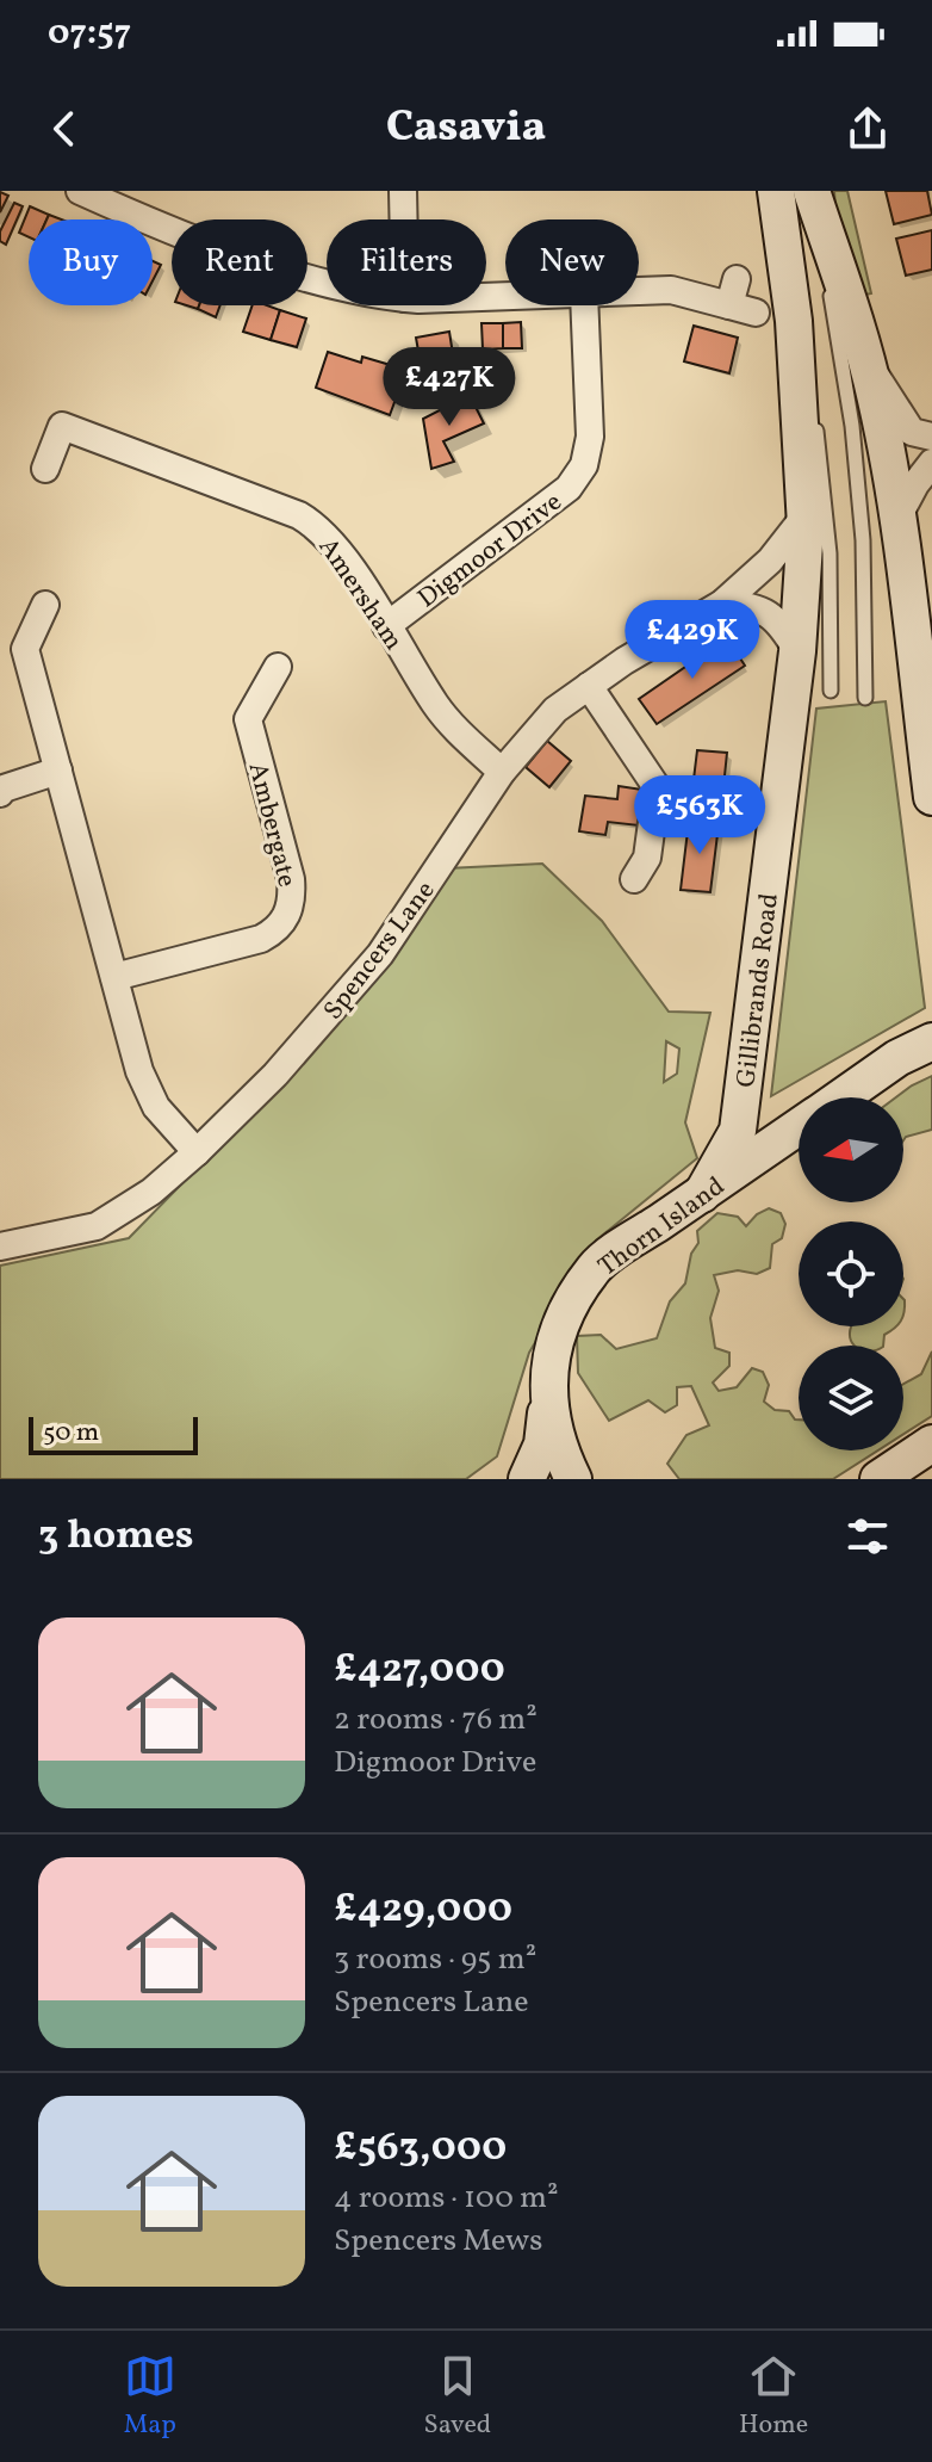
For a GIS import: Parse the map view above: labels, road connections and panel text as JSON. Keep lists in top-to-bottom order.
{
  "streets": {
    "street": [
      "Digmoor Drive",
      "Amersham",
      "Ambergate",
      "Spencers Lane",
      "Gillibrands Road",
      "Thorn Island"
    ]
  },
  "crossings": [
    ["Digmoor Drive", "Amersham"],
    ["Amersham", "Spencers Lane"],
    ["Spencers Lane", "Gillibrands Road"],
    ["Gillibrands Road", "Thorn Island"]
  ],
  "scale_bar": "50 m",
  "north": "left",
  "page": {
    "status": "07:57",
    "header": "Casavia",
    "chip": [
      "Buy",
      "Rent",
      "Filters",
      "New"
    ],
    "price": ["£427K", "£429K", "£563K"],
    "scale": "50 m",
    "heading": "3 homes",
    "list": [
      {
        "name": "£427,000",
        "note": "2 rooms · 76 m² · Digmoor Drive"
      },
      {
        "name": "£429,000",
        "note": "3 rooms · 95 m² · Spencers Lane"
      },
      {
        "name": "£563,000",
        "note": "4 rooms · 100 m² · Spencers Mews"
      }
    ],
    "tabs": ["Map", "Saved", "Home"]
  }
}
